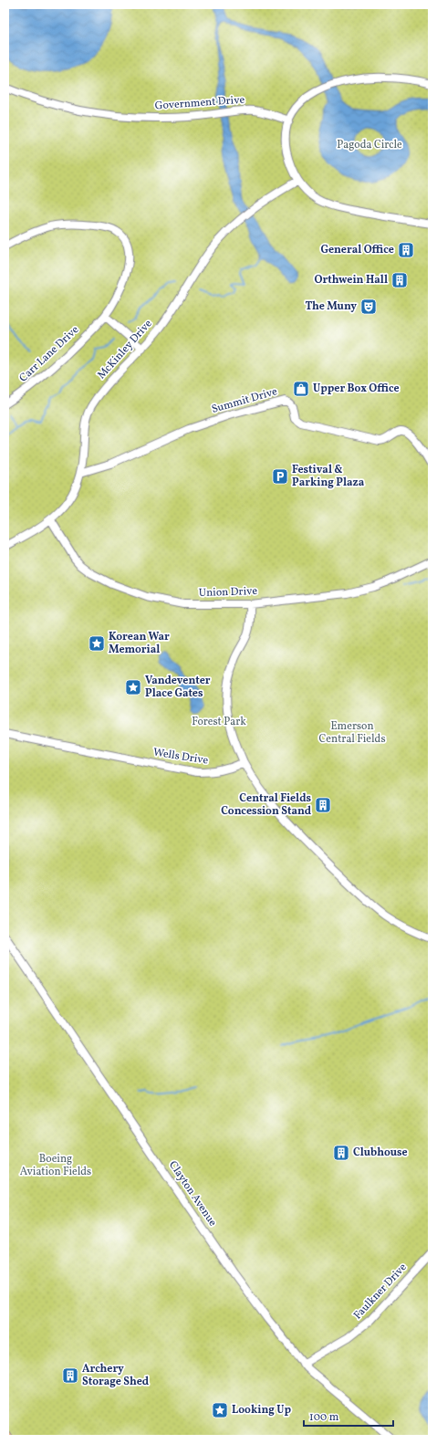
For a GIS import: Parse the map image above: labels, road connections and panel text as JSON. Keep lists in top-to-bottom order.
{
  "streets": {
    "street": [
      "Government Drive",
      "McKinley Drive",
      "Carr Lane Drive",
      "Summit Drive",
      "Union Drive",
      "Wells Drive",
      "Clayton Avenue",
      "Faulkner Drive"
    ]
  },
  "crossings": [
    ["McKinley Drive", "Summit Drive"],
    ["McKinley Drive", "Union Drive"],
    ["Clayton Avenue", "Faulkner Drive"]
  ],
  "parks": [
    "Pagoda Circle",
    "Forest Park",
    "Emerson Central Fields",
    "Boeing Aviation Fields"
  ],
  "places": {
    "building": [
      "General Office",
      "Orthwein Hall",
      "Central Fields Concession Stand",
      "Clubhouse",
      "Archery Storage Shed"
    ],
    "theatre": ["The Muny"],
    "shop": ["Upper Box Office"],
    "parking": ["Festival & Parking Plaza"],
    "place": ["Korean War Memorial", "Vandeventer Place Gates", "Looking Up"]
  },
  "scale_bar": "100 m"
}
